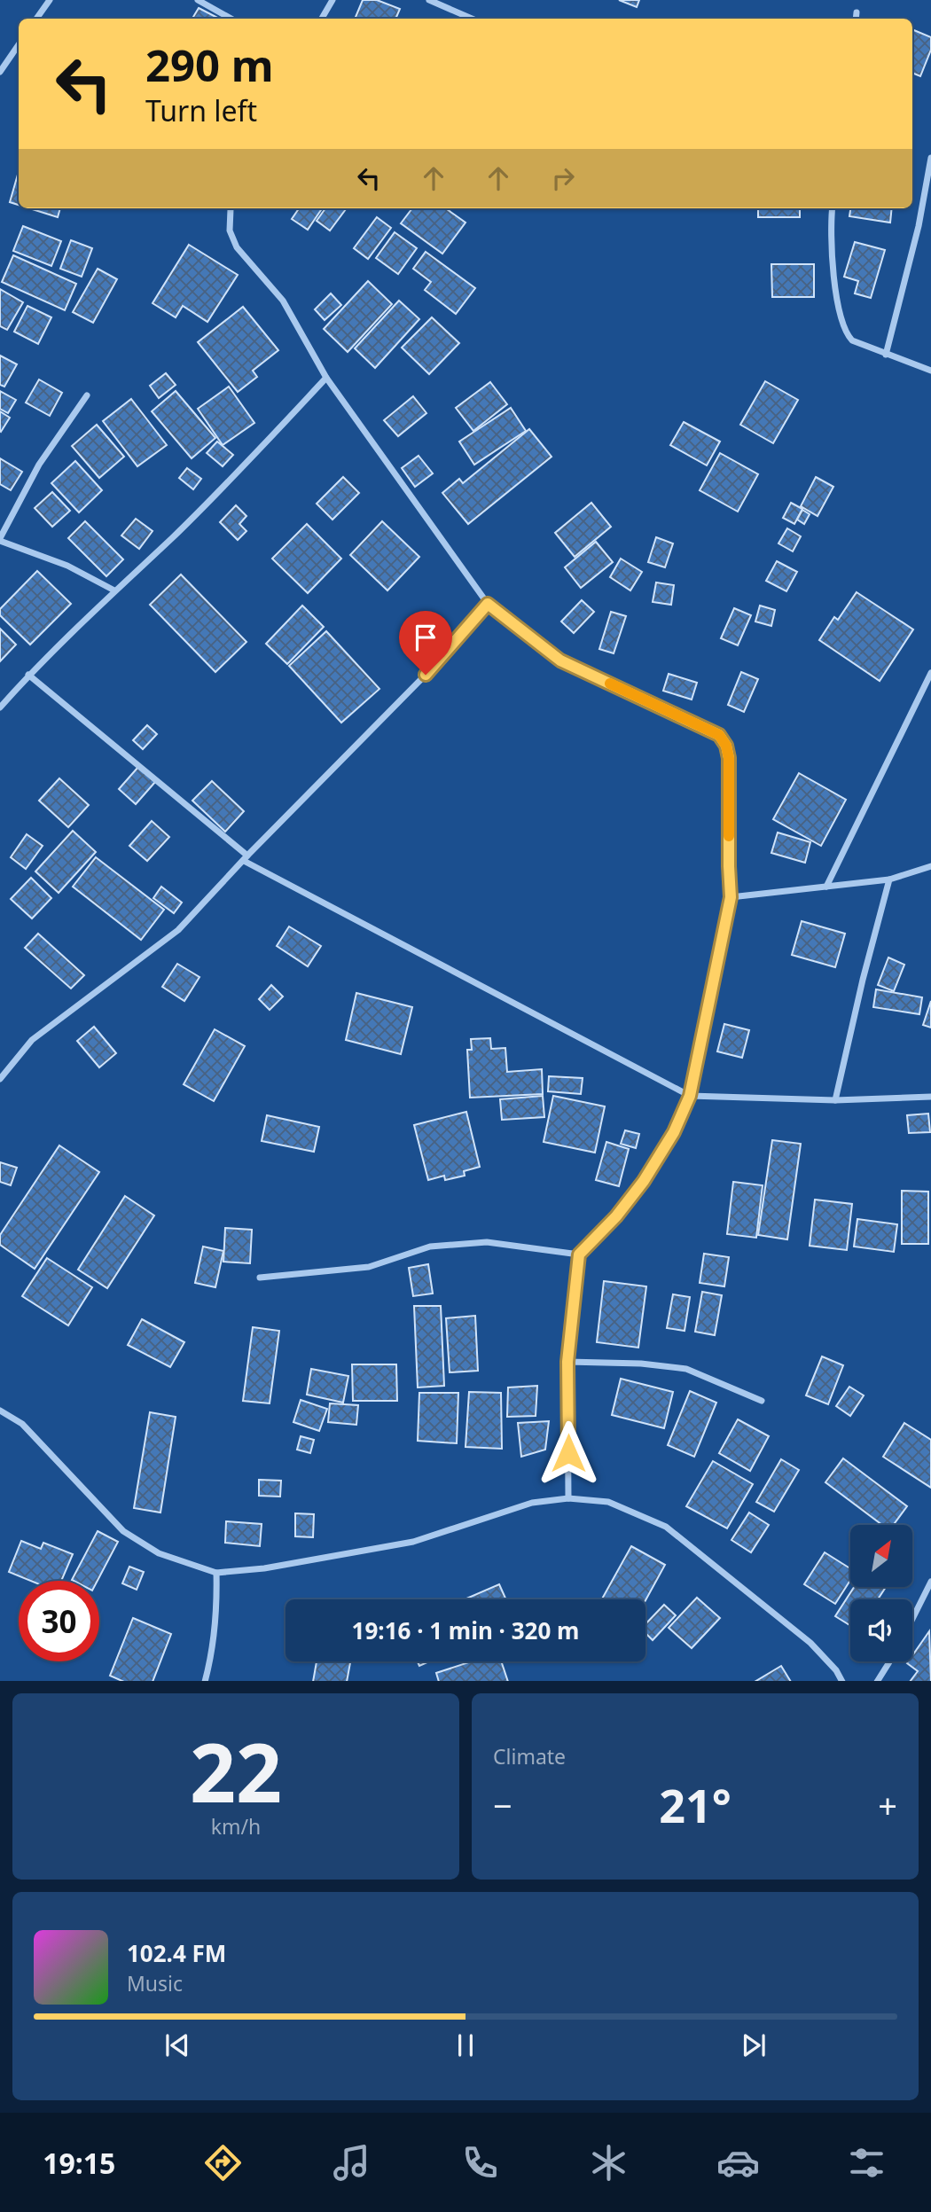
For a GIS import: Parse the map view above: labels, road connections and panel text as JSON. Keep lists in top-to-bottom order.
{
  "north": "top right",
  "page": {
    "turn": ["290 m", "Turn left"],
    "limit": "30",
    "trip": "19:16 · 1 min · 320 m",
    "tile": [
      ["22", "km/h"],
      "Climate"
    ],
    "heat": ["−", "21°", "+"],
    "song": ["102.4 FM", "Music"],
    "tabs": "19:15"
  }
}
